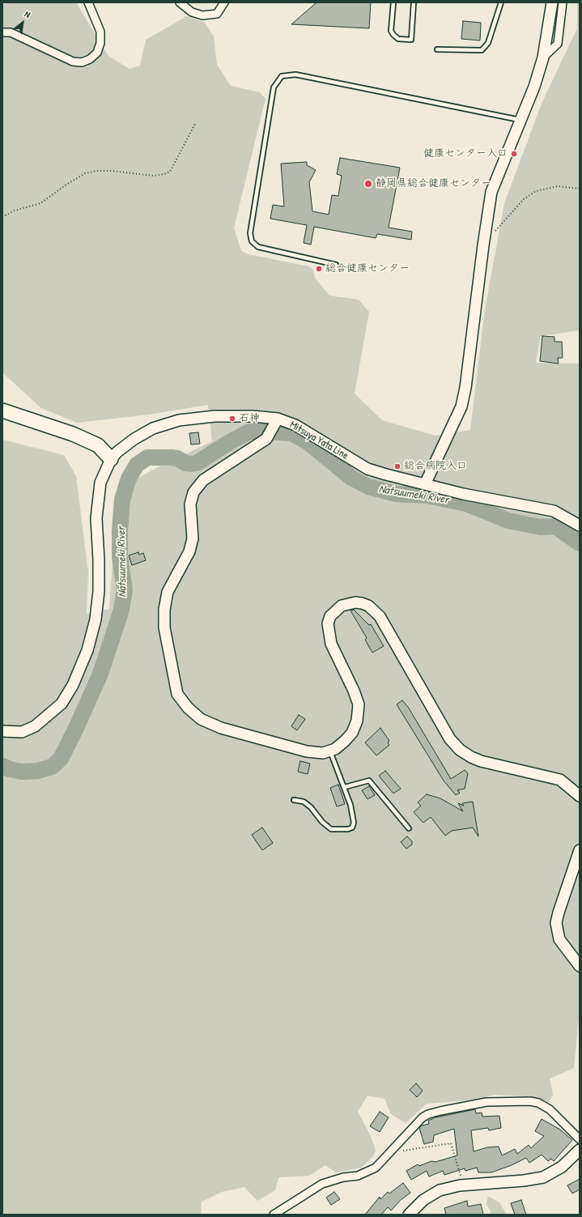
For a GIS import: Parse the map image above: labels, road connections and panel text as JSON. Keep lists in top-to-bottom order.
{
  "streets": {
    "street": ["Mitsuya Yata Line"]
  },
  "water": ["Natsuumeki River"],
  "places": [
    "健康センター入口",
    "静岡県総合健康センター",
    "総合健康センター",
    "石神",
    "総合病院入口"
  ],
  "north": "top right"
}
